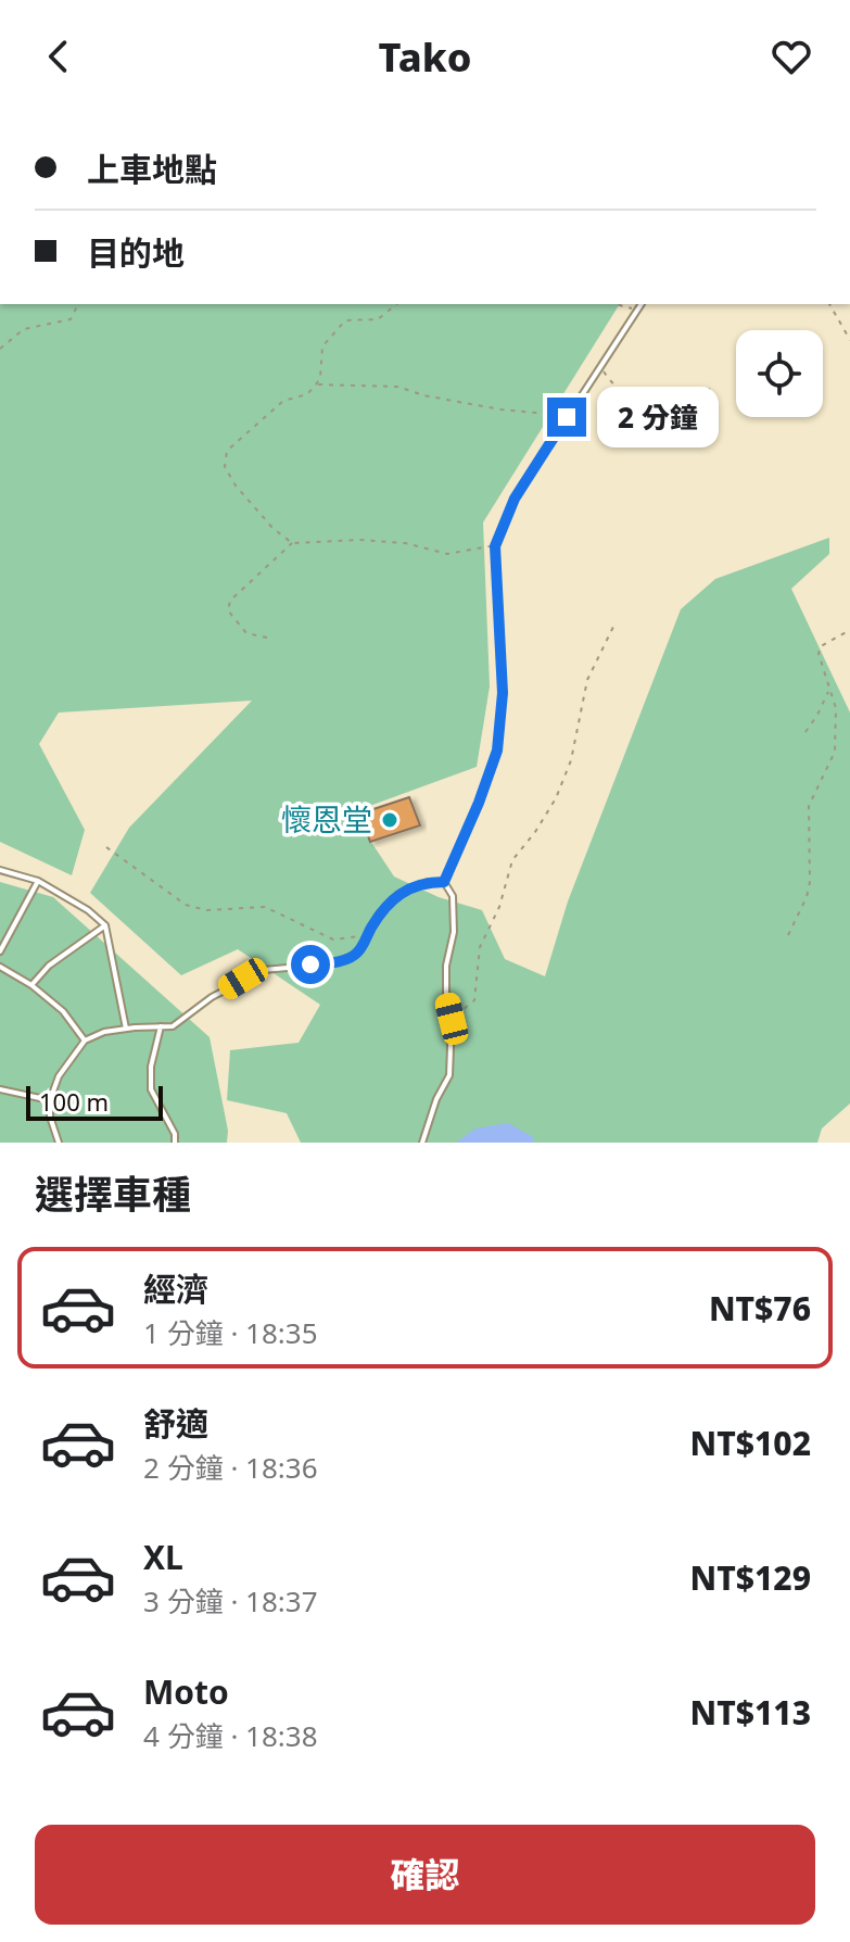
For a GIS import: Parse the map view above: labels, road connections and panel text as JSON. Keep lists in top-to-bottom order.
{
  "places": ["懷恩堂"],
  "scale_bar": "100 m",
  "page": {
    "header": "Tako",
    "banner": ["上車地點", "目的地"],
    "bubble": "2 分鐘",
    "scale": "100 m",
    "heading": "選擇車種",
    "list": [
      {
        "name": "經濟",
        "note": "1 分鐘 · 18:35",
        "value": "NT$76"
      },
      {
        "name": "舒適",
        "note": "2 分鐘 · 18:36",
        "value": "NT$102"
      },
      {
        "name": "XL",
        "note": "3 分鐘 · 18:37",
        "value": "NT$129"
      },
      {
        "name": "Moto",
        "note": "4 分鐘 · 18:38",
        "value": "NT$113"
      }
    ],
    "buttons": "確認"
  }
}
